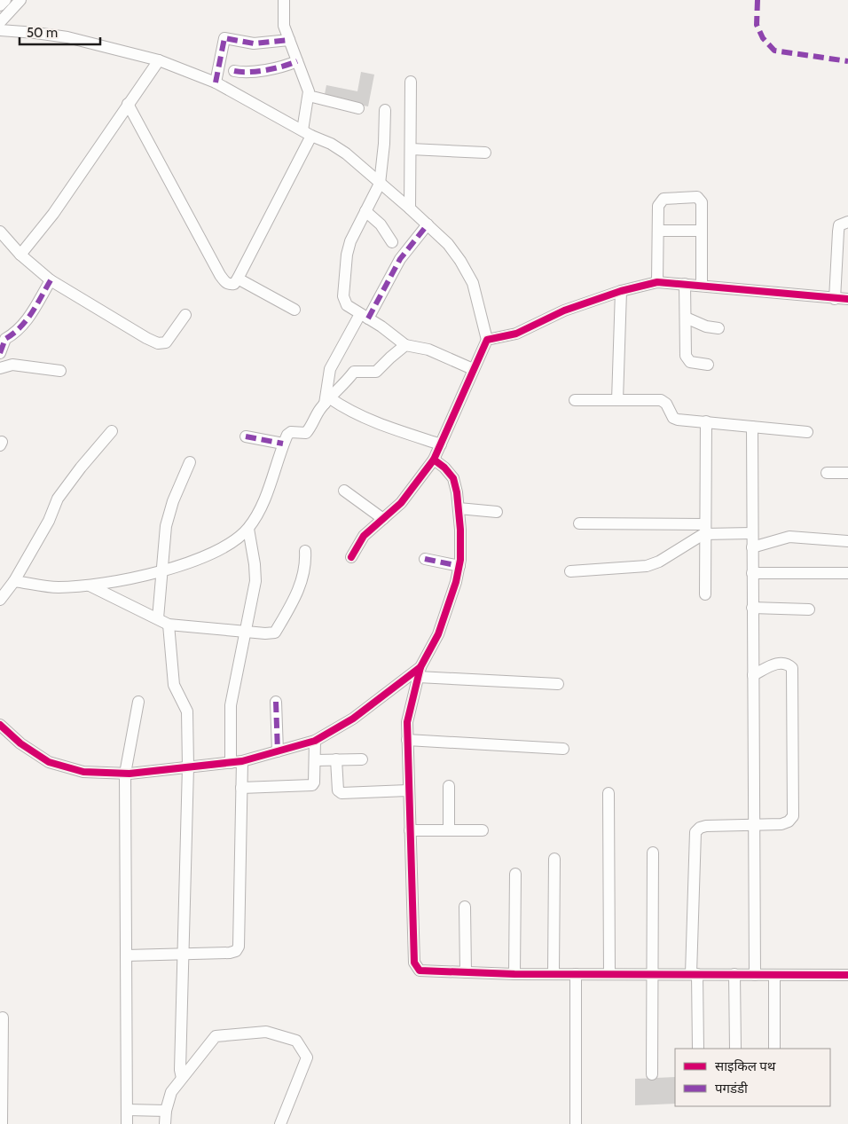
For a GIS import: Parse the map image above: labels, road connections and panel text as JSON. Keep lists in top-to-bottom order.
{
  "legend": ["साइकिल पथ", "पगडंडी"],
  "scale_bar": "50 m"
}
